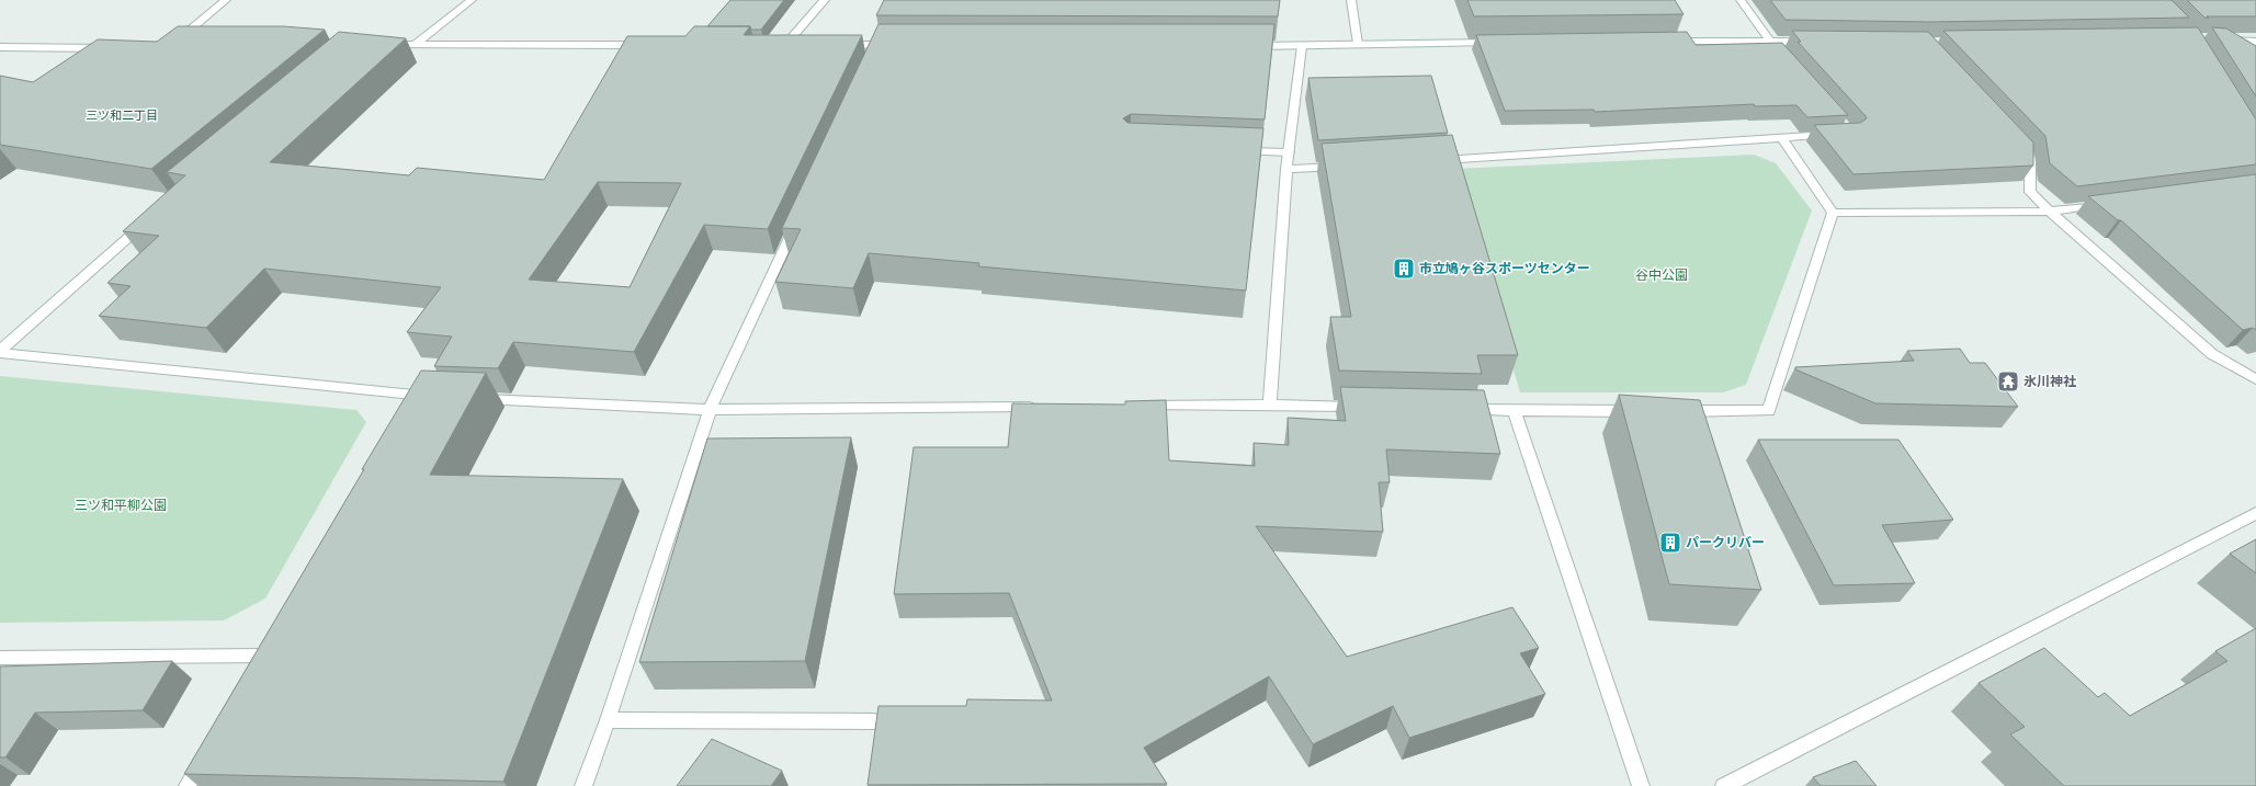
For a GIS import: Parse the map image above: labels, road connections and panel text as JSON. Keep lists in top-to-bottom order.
{
  "districts": ["三ツ和二丁目"],
  "parks": ["谷中公園", "三ツ和平柳公園"],
  "places": {
    "building": ["市立鳩ヶ谷スポーツセンター", "パークリバー"],
    "temple": ["氷川神社"]
  }
}
